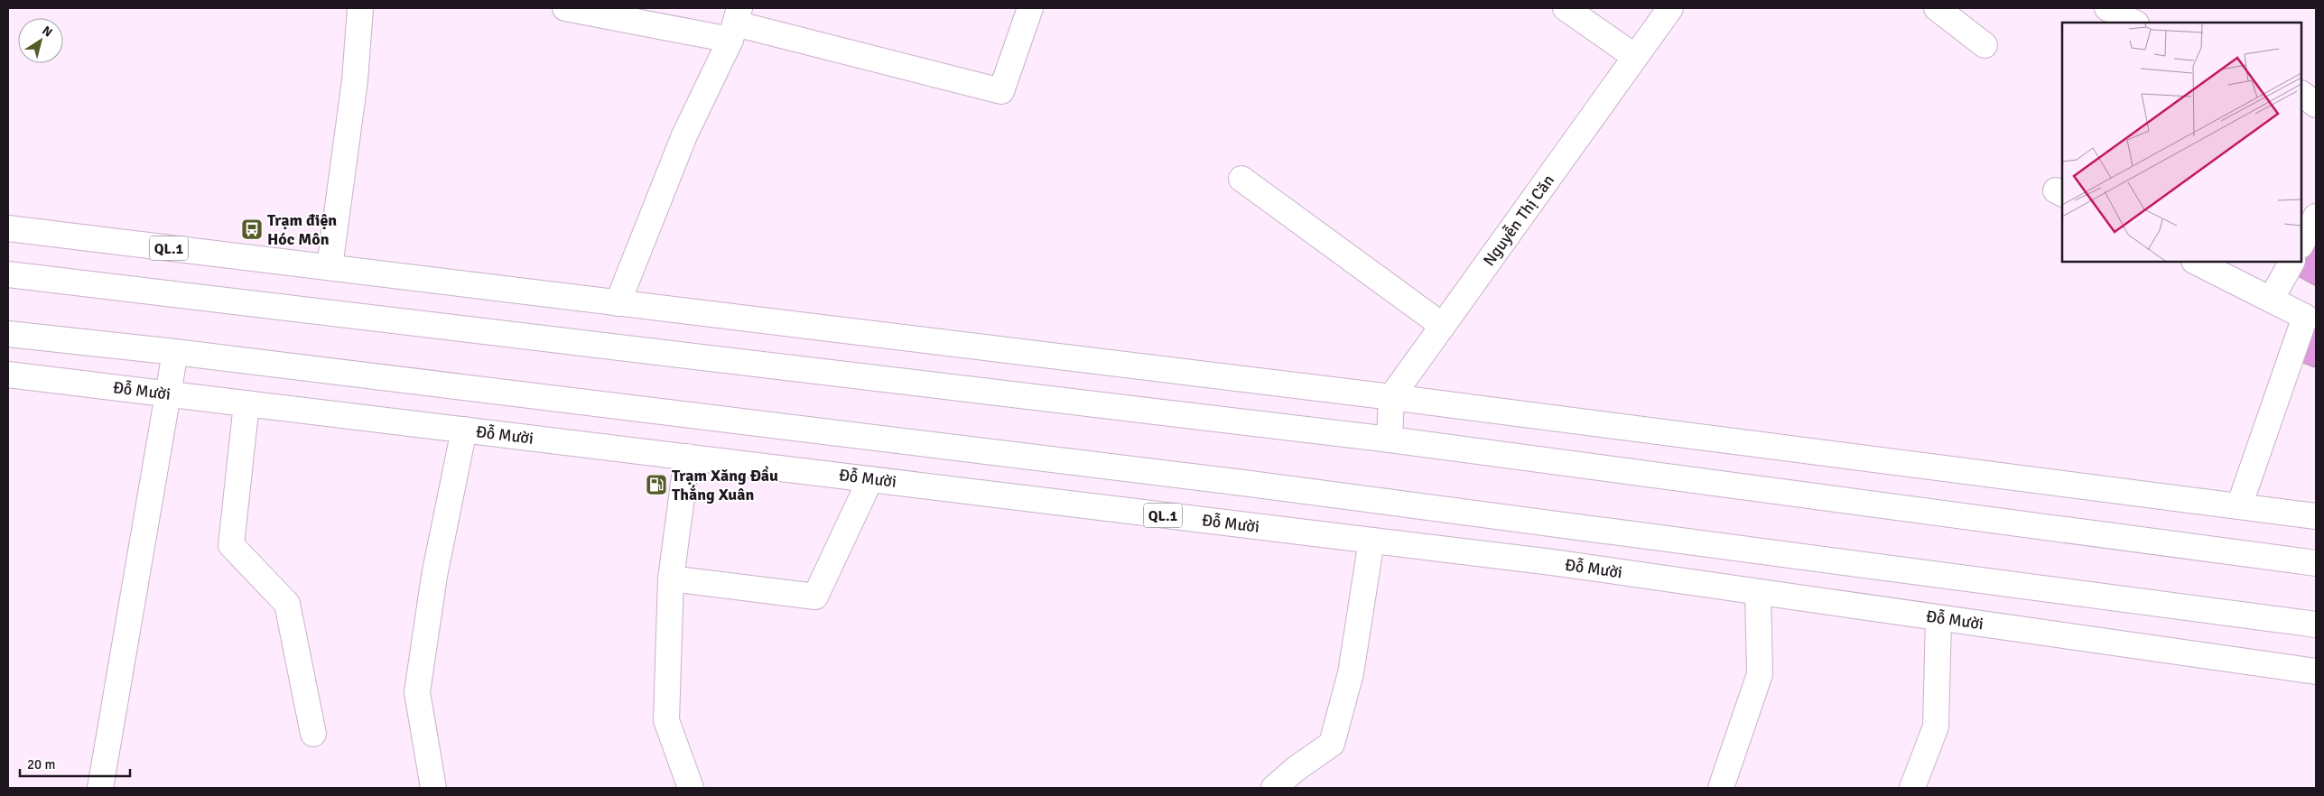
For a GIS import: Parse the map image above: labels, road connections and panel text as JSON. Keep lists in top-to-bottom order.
{
  "streets": {
    "main road": ["Nguyễn Thị Căn", "QL.1", "Đỗ Mười"]
  },
  "crossings": [
    ["Nguyễn Thị Căn", "QL.1"]
  ],
  "places": {
    "bus stop": ["Trạm điện Hóc Môn"],
    "fuel station": ["Trạm Xăng Đầu Thắng Xuân"]
  },
  "scale_bar": "20 m",
  "north": "top right"
}
